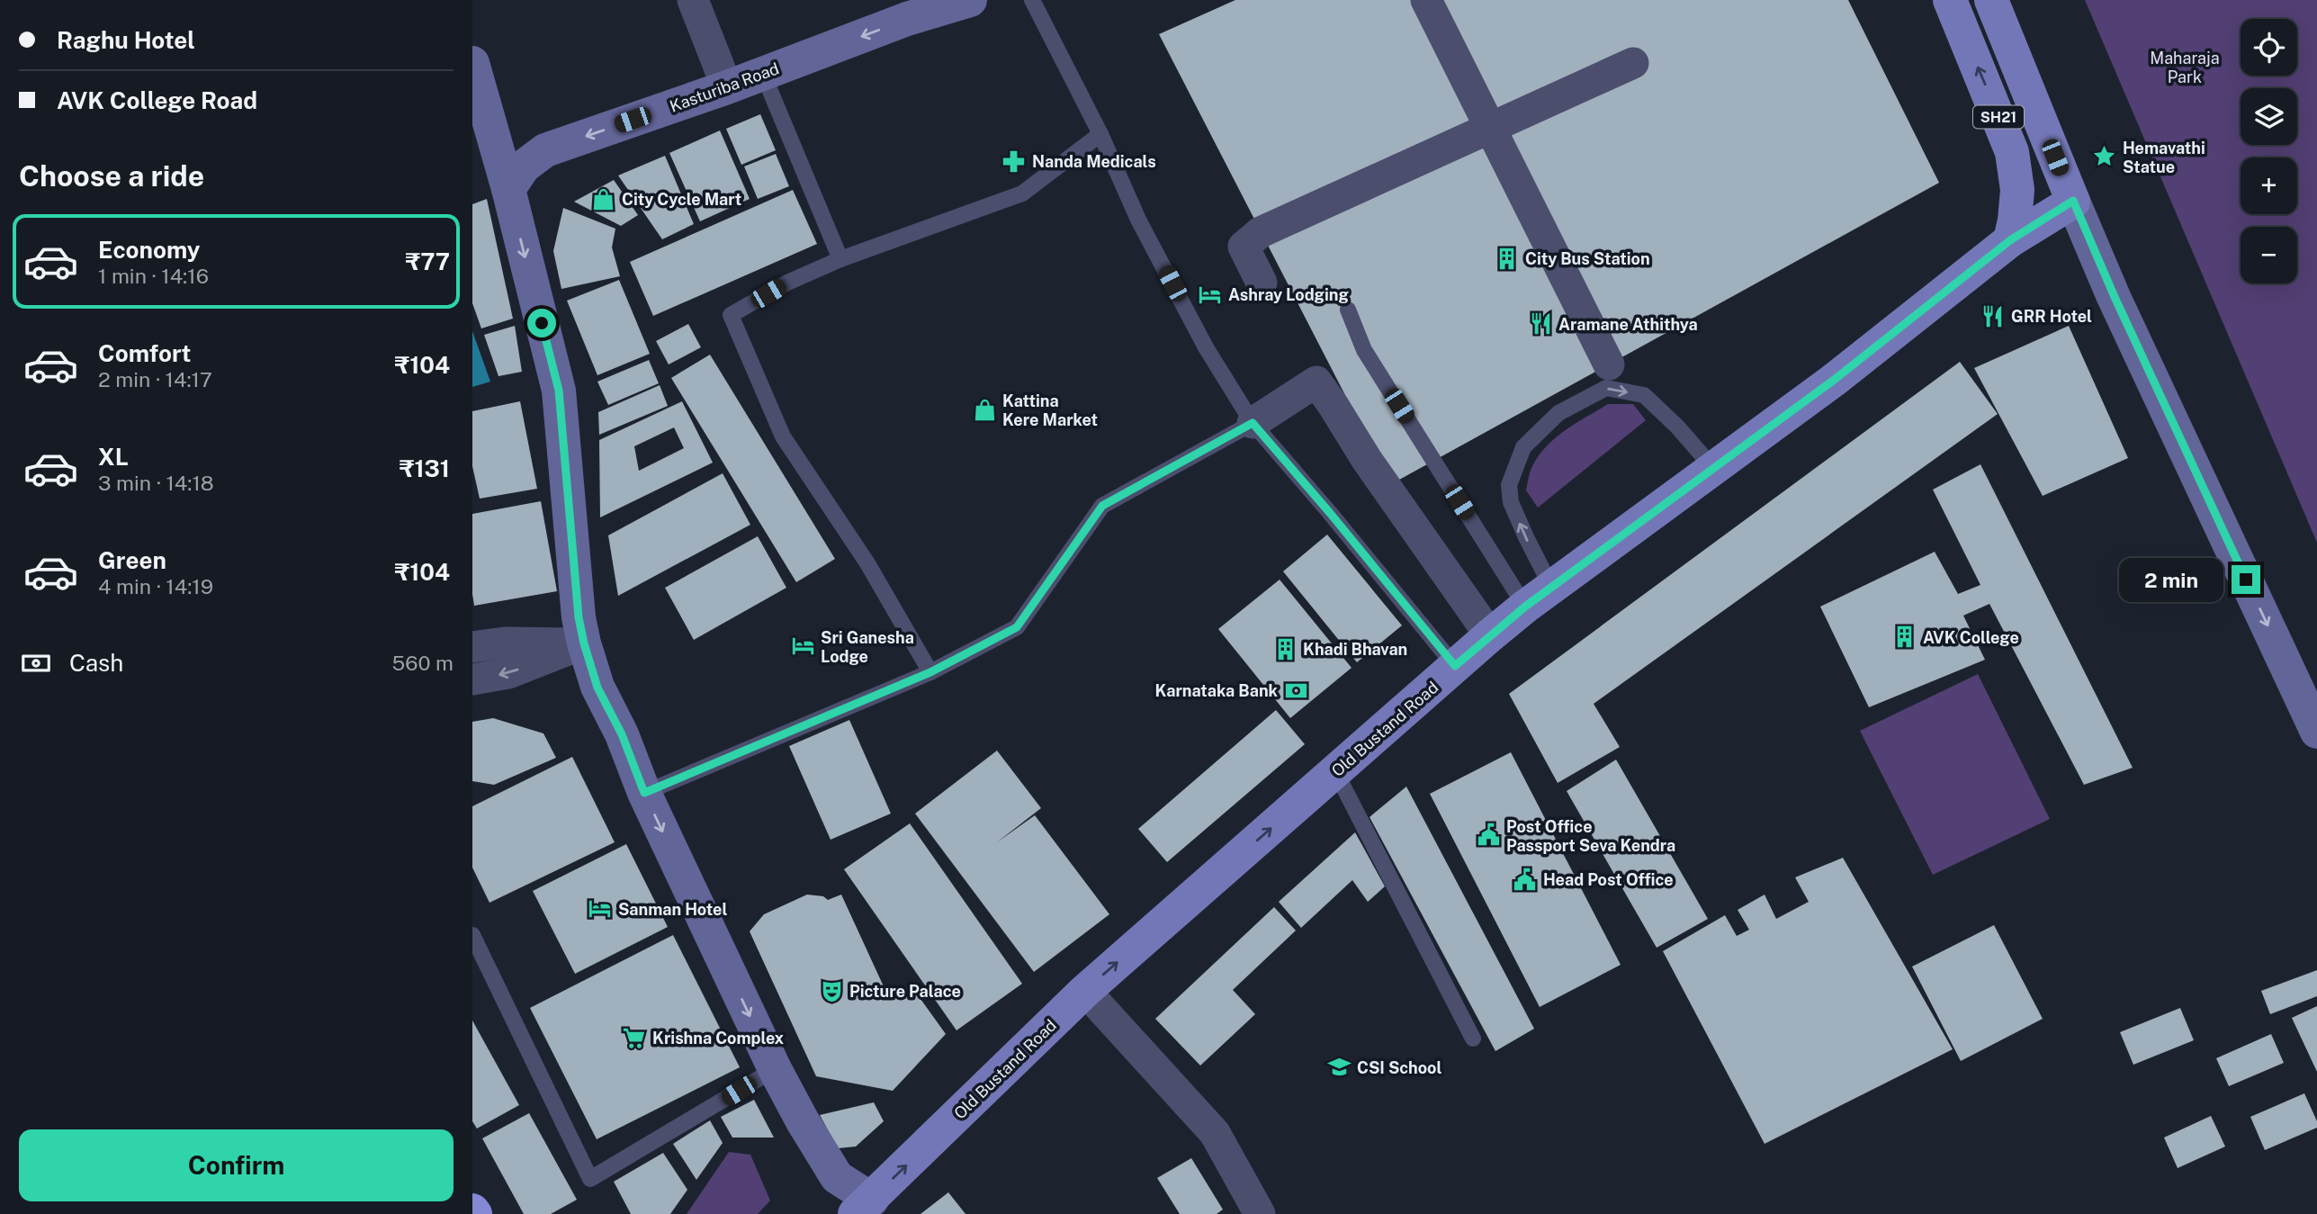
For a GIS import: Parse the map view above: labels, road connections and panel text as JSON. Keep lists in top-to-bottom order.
{
  "streets": {
    "main road": ["SH21", "Old Bustand Road"],
    "street": ["Kasturiba Road"]
  },
  "crossings": [
    ["SH21", "Old Bustand Road"]
  ],
  "one_way": ["Kasturiba Road", "Old Bustand Road"],
  "parks": ["Maharaja Park"],
  "places": {
    "place": ["Hemavathi Statue"],
    "pharmacy": ["Nanda Medicals"],
    "shop": ["City Cycle Mart", "Kattina Kere Market"],
    "building": ["City Bus Station", "AVK College", "Khadi Bhavan"],
    "hotel": ["Ashray Lodging", "Sri Ganesha Lodge", "Sanman Hotel"],
    "restaurant": ["GRR Hotel", "Aramane Athithya"],
    "bank": ["Karnataka Bank"],
    "public building": ["Post Office Passport Seva Kendra", "Head Post Office"],
    "theatre": ["Picture Palace"],
    "supermarket": ["Krishna Complex"],
    "school or university": ["CSI School"]
  },
  "page": {
    "banner": ["Raghu Hotel", "AVK College Road"],
    "map_buttons": ["+", "−"],
    "heading": "Choose a ride",
    "list": [
      {
        "name": "Economy",
        "note": "1 min · 14:16",
        "value": "₹77"
      },
      {
        "name": "Comfort",
        "note": "2 min · 14:17",
        "value": "₹104"
      },
      {
        "name": "XL",
        "note": "3 min · 14:18",
        "value": "₹131"
      },
      {
        "name": "Green",
        "note": "4 min · 14:19",
        "value": "₹104"
      }
    ],
    "bubble": "2 min",
    "pay": ["Cash", "560 m"],
    "buttons": "Confirm"
  }
}
